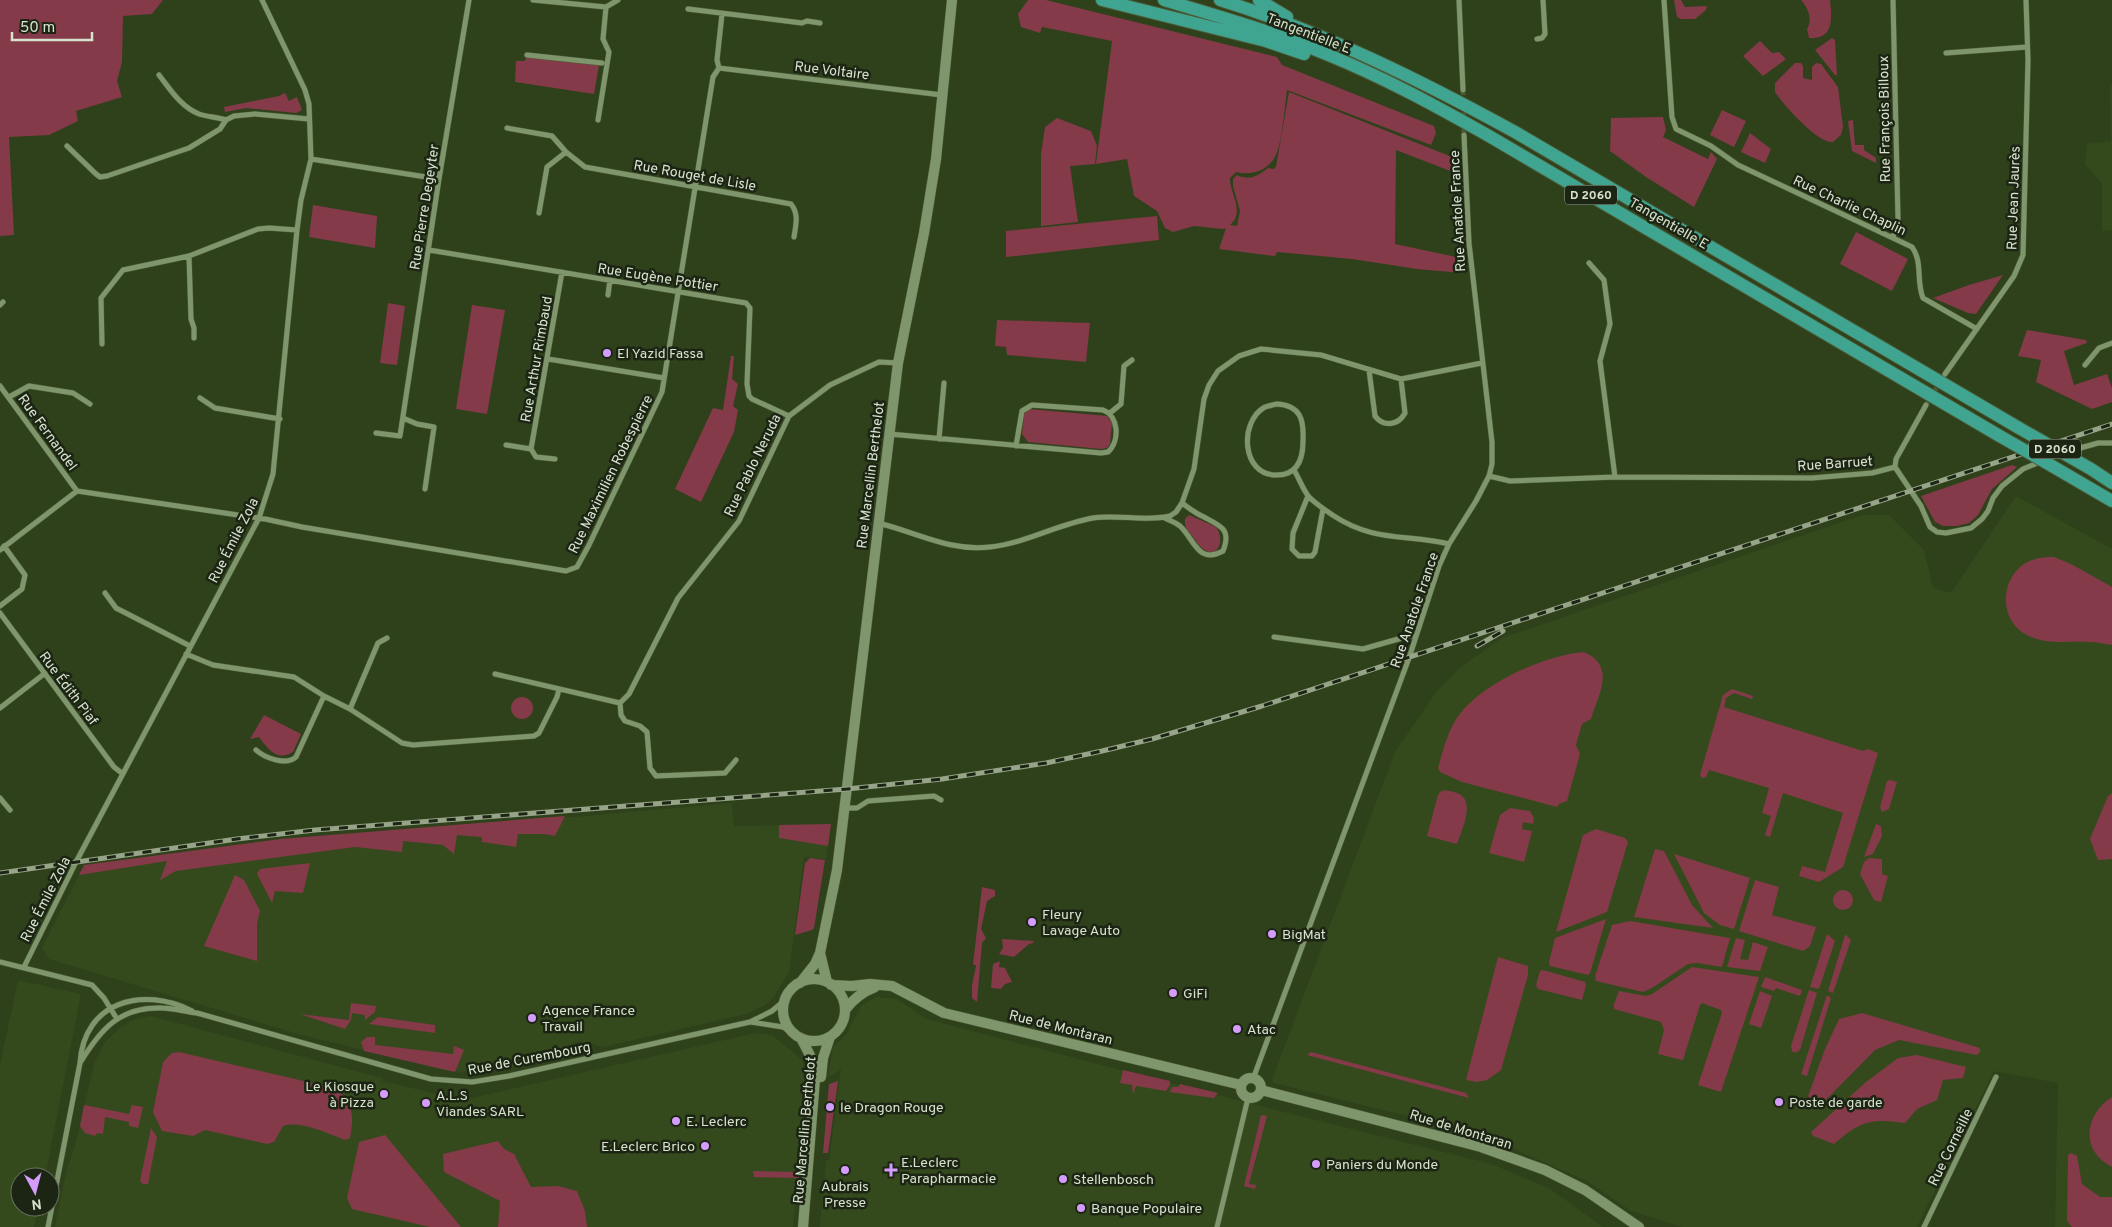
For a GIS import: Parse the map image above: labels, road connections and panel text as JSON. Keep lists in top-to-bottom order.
{
  "streets": {
    "main road": [
      "Tangentielle E",
      "D 2060",
      "Rue Marcellin Berthelot",
      "Rue de Montaran"
    ],
    "street": [
      "Rue Voltaire",
      "Rue François Billoux",
      "Rue Rouget de Lisle",
      "Rue Jean Jaurès",
      "Rue Charlie Chaplin",
      "Rue Pierre Degeyter",
      "Rue Anatole France",
      "Rue Eugène Pottier",
      "Rue Arthur Rimbaud",
      "Rue Fernandel",
      "Rue Barruet",
      "Rue Pablo Neruda",
      "Rue Maximilien Robespierre",
      "Rue Émile Zola",
      "Rue Édith Piaf",
      "Rue de Curembourg",
      "Rue Corneille"
    ]
  },
  "crossings": [
    ["Rue Voltaire", "Rue Maximilien Robespierre"],
    ["Rue Voltaire", "Rue Marcellin Berthelot"],
    ["Rue François Billoux", "Rue Charlie Chaplin"],
    ["Rue Rouget de Lisle", "Rue Maximilien Robespierre"],
    ["Rue Jean Jaurès", "Rue Charlie Chaplin"],
    ["Rue Pierre Degeyter", "Rue Eugène Pottier"],
    ["Rue Anatole France", "Rue Barruet"],
    ["Rue Anatole France", "Rue de Montaran"],
    ["Rue Eugène Pottier", "Rue Arthur Rimbaud"],
    ["Rue Eugène Pottier", "Rue Pablo Neruda"],
    ["Rue Eugène Pottier", "Rue Maximilien Robespierre"],
    ["Rue Pablo Neruda", "Rue Marcellin Berthelot"],
    ["Rue Maximilien Robespierre", "Rue Émile Zola"],
    ["Rue Marcellin Berthelot", "Rue de Montaran"],
    ["Rue Marcellin Berthelot", "Rue de Curembourg"],
    ["Rue Émile Zola", "Rue Édith Piaf"],
    ["Rue de Montaran", "Rue de Curembourg"]
  ],
  "places": {
    "other": [
      "El Yazid Fassa",
      "Fleury Lavage Auto",
      "BigMat",
      "GiFi",
      "Agence France Travail",
      "Atac",
      "Le Kiosque à Pizza",
      "Poste de garde",
      "A.L.S Viandes SARL",
      "le Dragon Rouge",
      "E. Leclerc",
      "E.Leclerc Brico",
      "Paniers du Monde",
      "Aubrais Presse",
      "Stellenbosch",
      "Banque Populaire"
    ],
    "health": ["E.Leclerc Parapharmacie"]
  },
  "scale_bar": "50 m",
  "north": "bottom"
}
